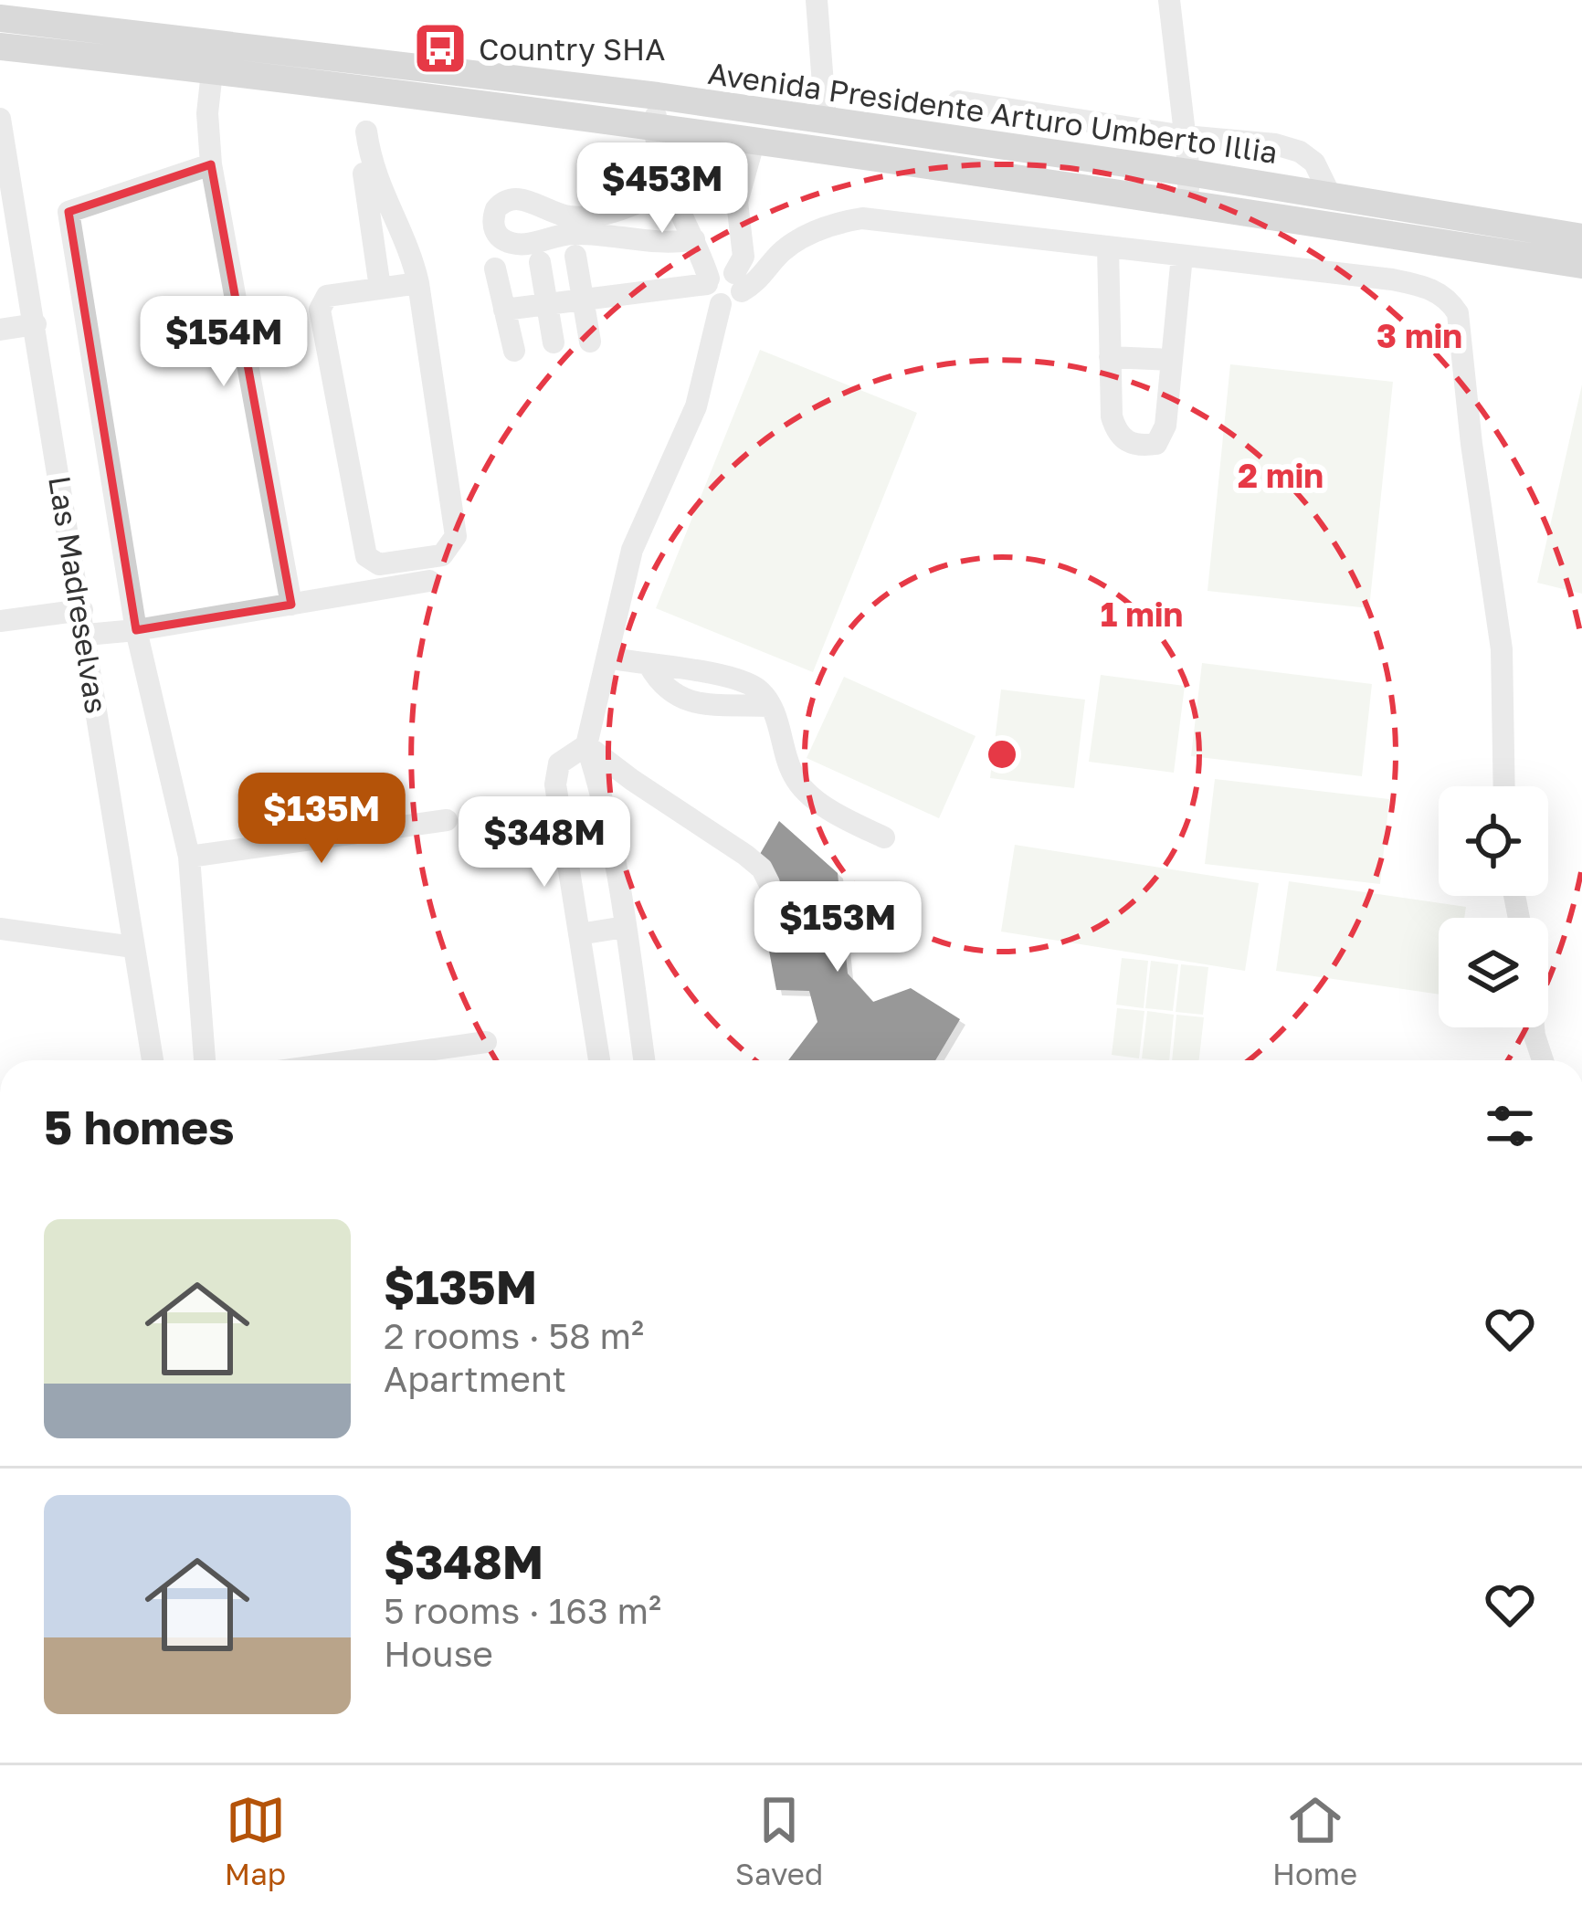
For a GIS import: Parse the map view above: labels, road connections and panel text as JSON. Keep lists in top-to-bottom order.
{
  "streets": {
    "main road": ["Avenida Presidente Arturo Umberto Illia"],
    "street": ["Las Madreselvas"]
  },
  "places": {
    "bus stop": ["Country SHA"]
  },
  "page": {
    "price": [
      "$453M",
      "$154M",
      "$135M",
      "$348M",
      "$153M"
    ],
    "heading": "5 homes",
    "list": [
      {
        "name": "$135M",
        "note": "2 rooms · 58 m² · Apartment"
      },
      {
        "name": "$348M",
        "note": "5 rooms · 163 m² · House"
      }
    ],
    "tabs": ["Map", "Saved", "Home"]
  },
  "rings": ["3 min", "2 min", "1 min"]
}
